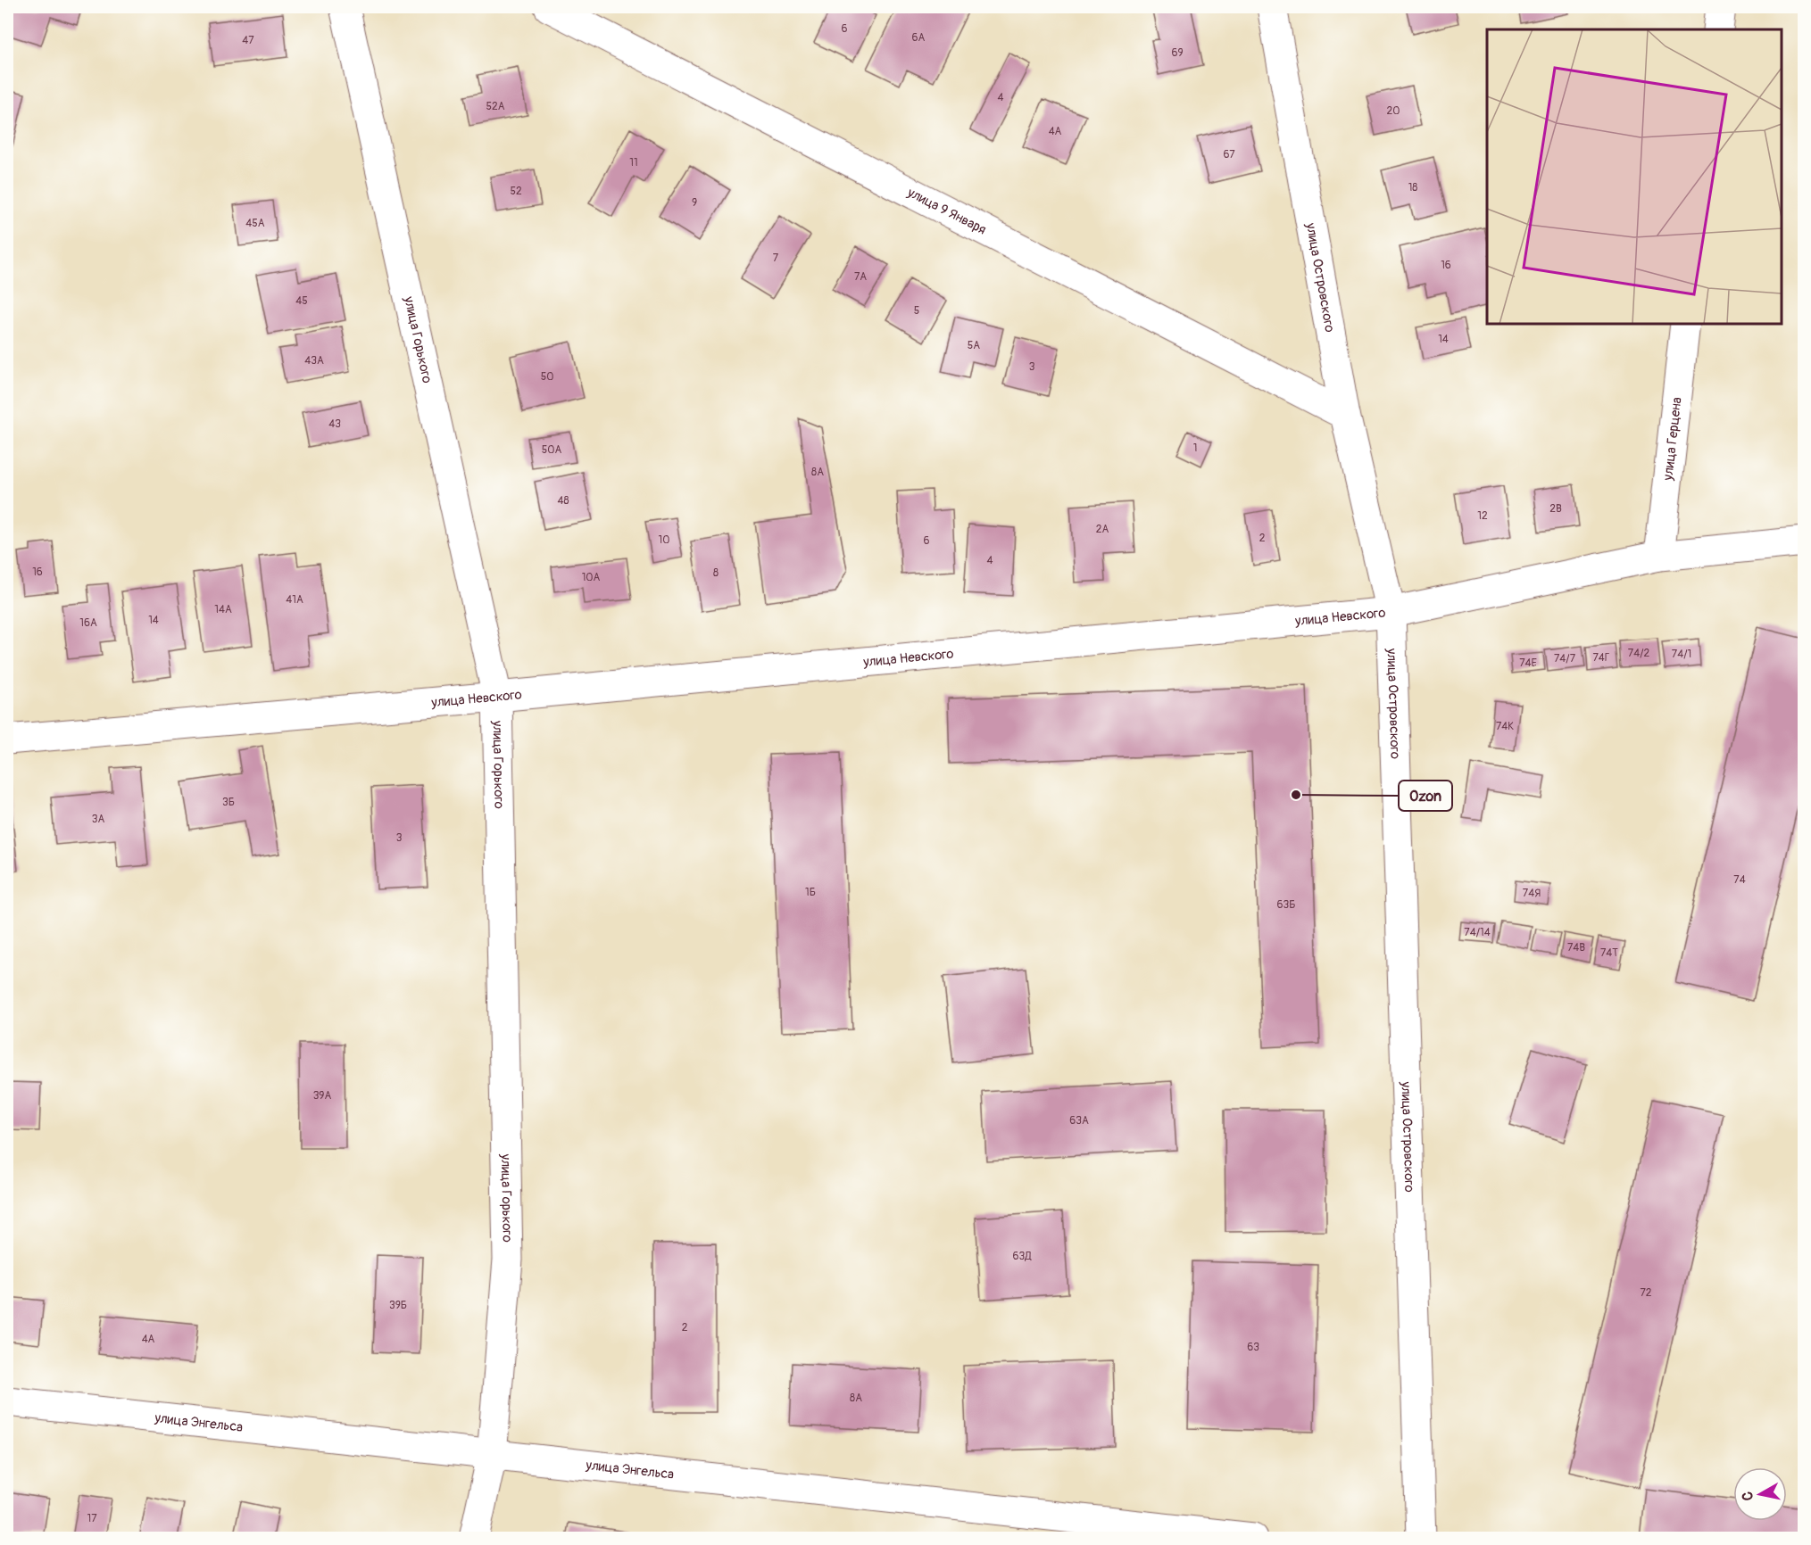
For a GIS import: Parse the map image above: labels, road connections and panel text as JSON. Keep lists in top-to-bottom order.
{
  "streets": {
    "street": [
      "улица 9 Января",
      "улица Островского",
      "улица Горького",
      "улица Герцена",
      "улица Невского",
      "улица Энгельса"
    ]
  },
  "crossings": [
    ["улица 9 Января", "улица Островского"],
    ["улица Островского", "улица Невского"],
    ["улица Горького", "улица Невского"],
    ["улица Горького", "улица Энгельса"],
    ["улица Герцена", "улица Невского"]
  ],
  "places": ["Ozon"],
  "house_numbers": [
    "6",
    "6А",
    "47",
    "69",
    "4",
    "52А",
    "20",
    "4А",
    "67",
    "11",
    "18",
    "52",
    "9",
    "45А",
    "7",
    "16",
    "7А",
    "45",
    "5",
    "14",
    "5А",
    "43А",
    "3",
    "50",
    "43",
    "1",
    "50А",
    "8А",
    "48",
    "2В",
    "12",
    "2А",
    "2",
    "10",
    "6",
    "4",
    "16",
    "8",
    "10А",
    "41А",
    "14А",
    "14",
    "16А",
    "74/2",
    "74/1",
    "74Г",
    "74/7",
    "74Е",
    "74К",
    "3Б",
    "3А",
    "3",
    "74",
    "1Б",
    "74Я",
    "63Б",
    "74/14",
    "74В",
    "74Т",
    "39А",
    "63А",
    "63Д",
    "72",
    "39Б",
    "2",
    "4А",
    "63",
    "8А",
    "17"
  ],
  "north": "left"
}
